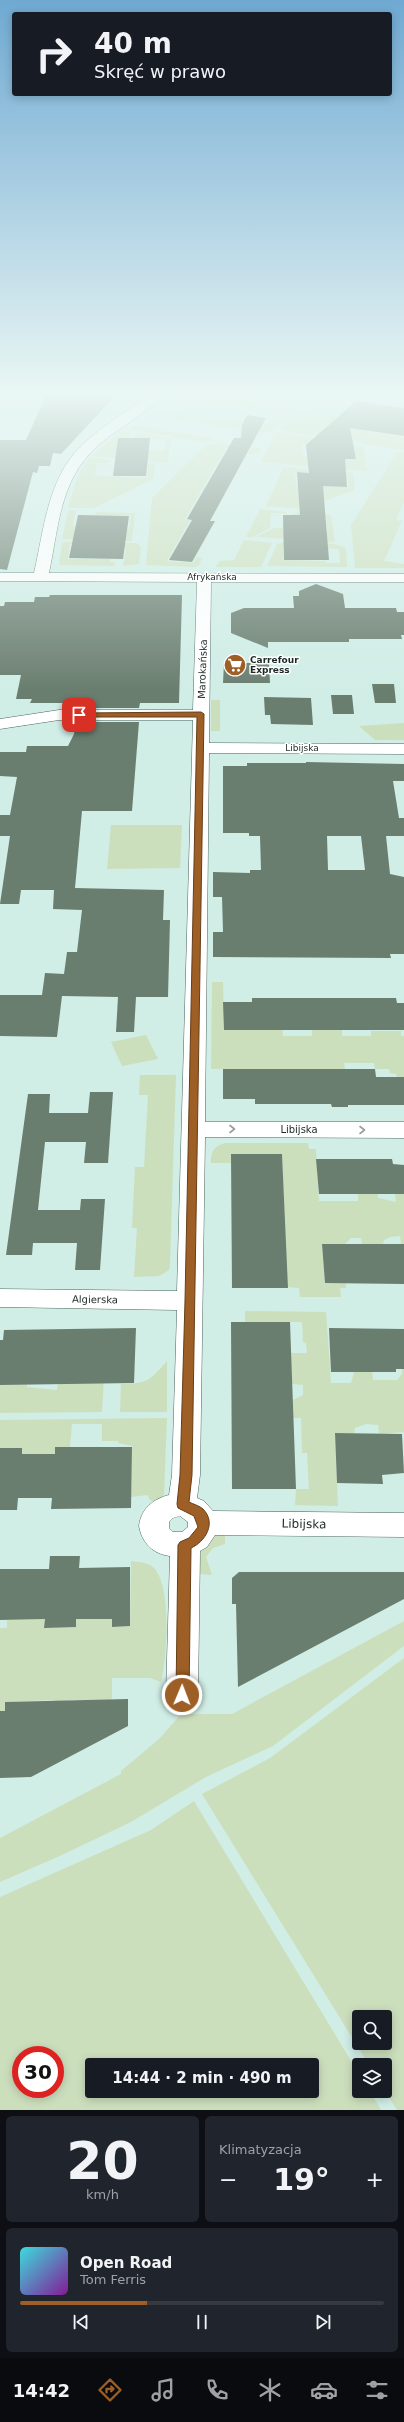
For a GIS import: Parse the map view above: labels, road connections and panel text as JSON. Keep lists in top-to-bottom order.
{
  "streets": {
    "street": [
      "Afrykańska",
      "Marokańska",
      "Libijska",
      "Algierska"
    ]
  },
  "crossings": [
    ["Afrykańska", "Marokańska"],
    ["Marokańska", "Libijska"],
    ["Marokańska", "Algierska"]
  ],
  "places": {
    "supermarket": ["Carrefour Express"]
  },
  "page": {
    "turn": ["40 m", "Skręć w prawo"],
    "limit": "30",
    "trip": "14:44 · 2 min · 490 m",
    "tile": [
      ["20", "km/h"],
      "Klimatyzacja"
    ],
    "heat": ["−", "19°", "+"],
    "song": ["Open Road", "Tom Ferris"],
    "tabs": "14:42"
  }
}
